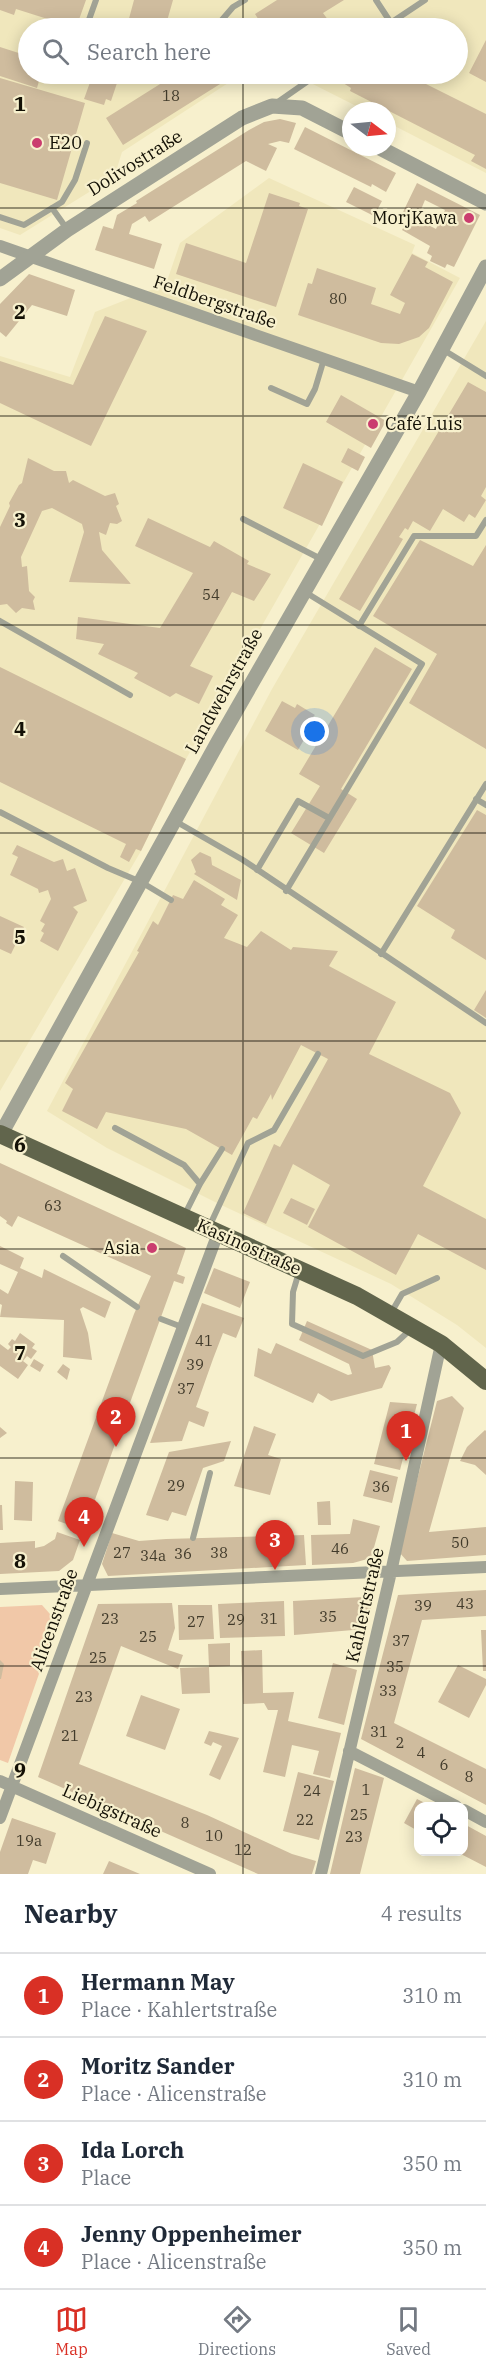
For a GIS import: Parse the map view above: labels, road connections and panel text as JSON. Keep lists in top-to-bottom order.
{
  "streets": {
    "main road": ["Kasinostraße"],
    "street": [
      "Dolivostraße",
      "Feldbergstraße",
      "Landwehrstraße",
      "Kahlertstraße",
      "Alicenstraße",
      "Liebigstraße"
    ]
  },
  "crossings": [
    ["Dolivostraße", "Feldbergstraße"],
    ["Feldbergstraße", "Landwehrstraße"],
    ["Landwehrstraße", "Kasinostraße"],
    ["Kasinostraße", "Kahlertstraße"],
    ["Kasinostraße", "Alicenstraße"],
    ["Alicenstraße", "Liebigstraße"]
  ],
  "places": [
    "E20",
    "MorjKawa",
    "Café Luis",
    "Asia"
  ],
  "house_numbers": [
    "18",
    "80",
    "54",
    "63",
    "41",
    "39",
    "37",
    "29",
    "36",
    "50",
    "46",
    "27",
    "38",
    "36",
    "34a",
    "43",
    "39",
    "35",
    "23",
    "31",
    "29",
    "27",
    "25",
    "37",
    "25",
    "35",
    "33",
    "23",
    "31",
    "21",
    "2",
    "4",
    "6",
    "8",
    "1",
    "24",
    "25",
    "22",
    "8",
    "10",
    "23",
    "19a",
    "12"
  ],
  "north": "right",
  "page": {
    "search": "Search here",
    "pins": [
      "2",
      "1",
      "4",
      "3"
    ],
    "heading": ["Nearby", "4 results"],
    "list": [
      {
        "mark": "1",
        "name": "Hermann May",
        "note": "Place · Kahlertstraße",
        "value": "310 m"
      },
      {
        "mark": "2",
        "name": "Moritz Sander",
        "note": "Place · Alicenstraße",
        "value": "310 m"
      },
      {
        "mark": "3",
        "name": "Ida Lorch",
        "note": "Place",
        "value": "350 m"
      },
      {
        "mark": "4",
        "name": "Jenny Oppenheimer",
        "note": "Place · Alicenstraße",
        "value": "350 m"
      }
    ],
    "nav": ["Map", "Directions", "Saved"]
  },
  "grid": {
    "rows": [
      "1",
      "2",
      "3",
      "4",
      "5",
      "6",
      "7",
      "8",
      "9"
    ]
  }
}
